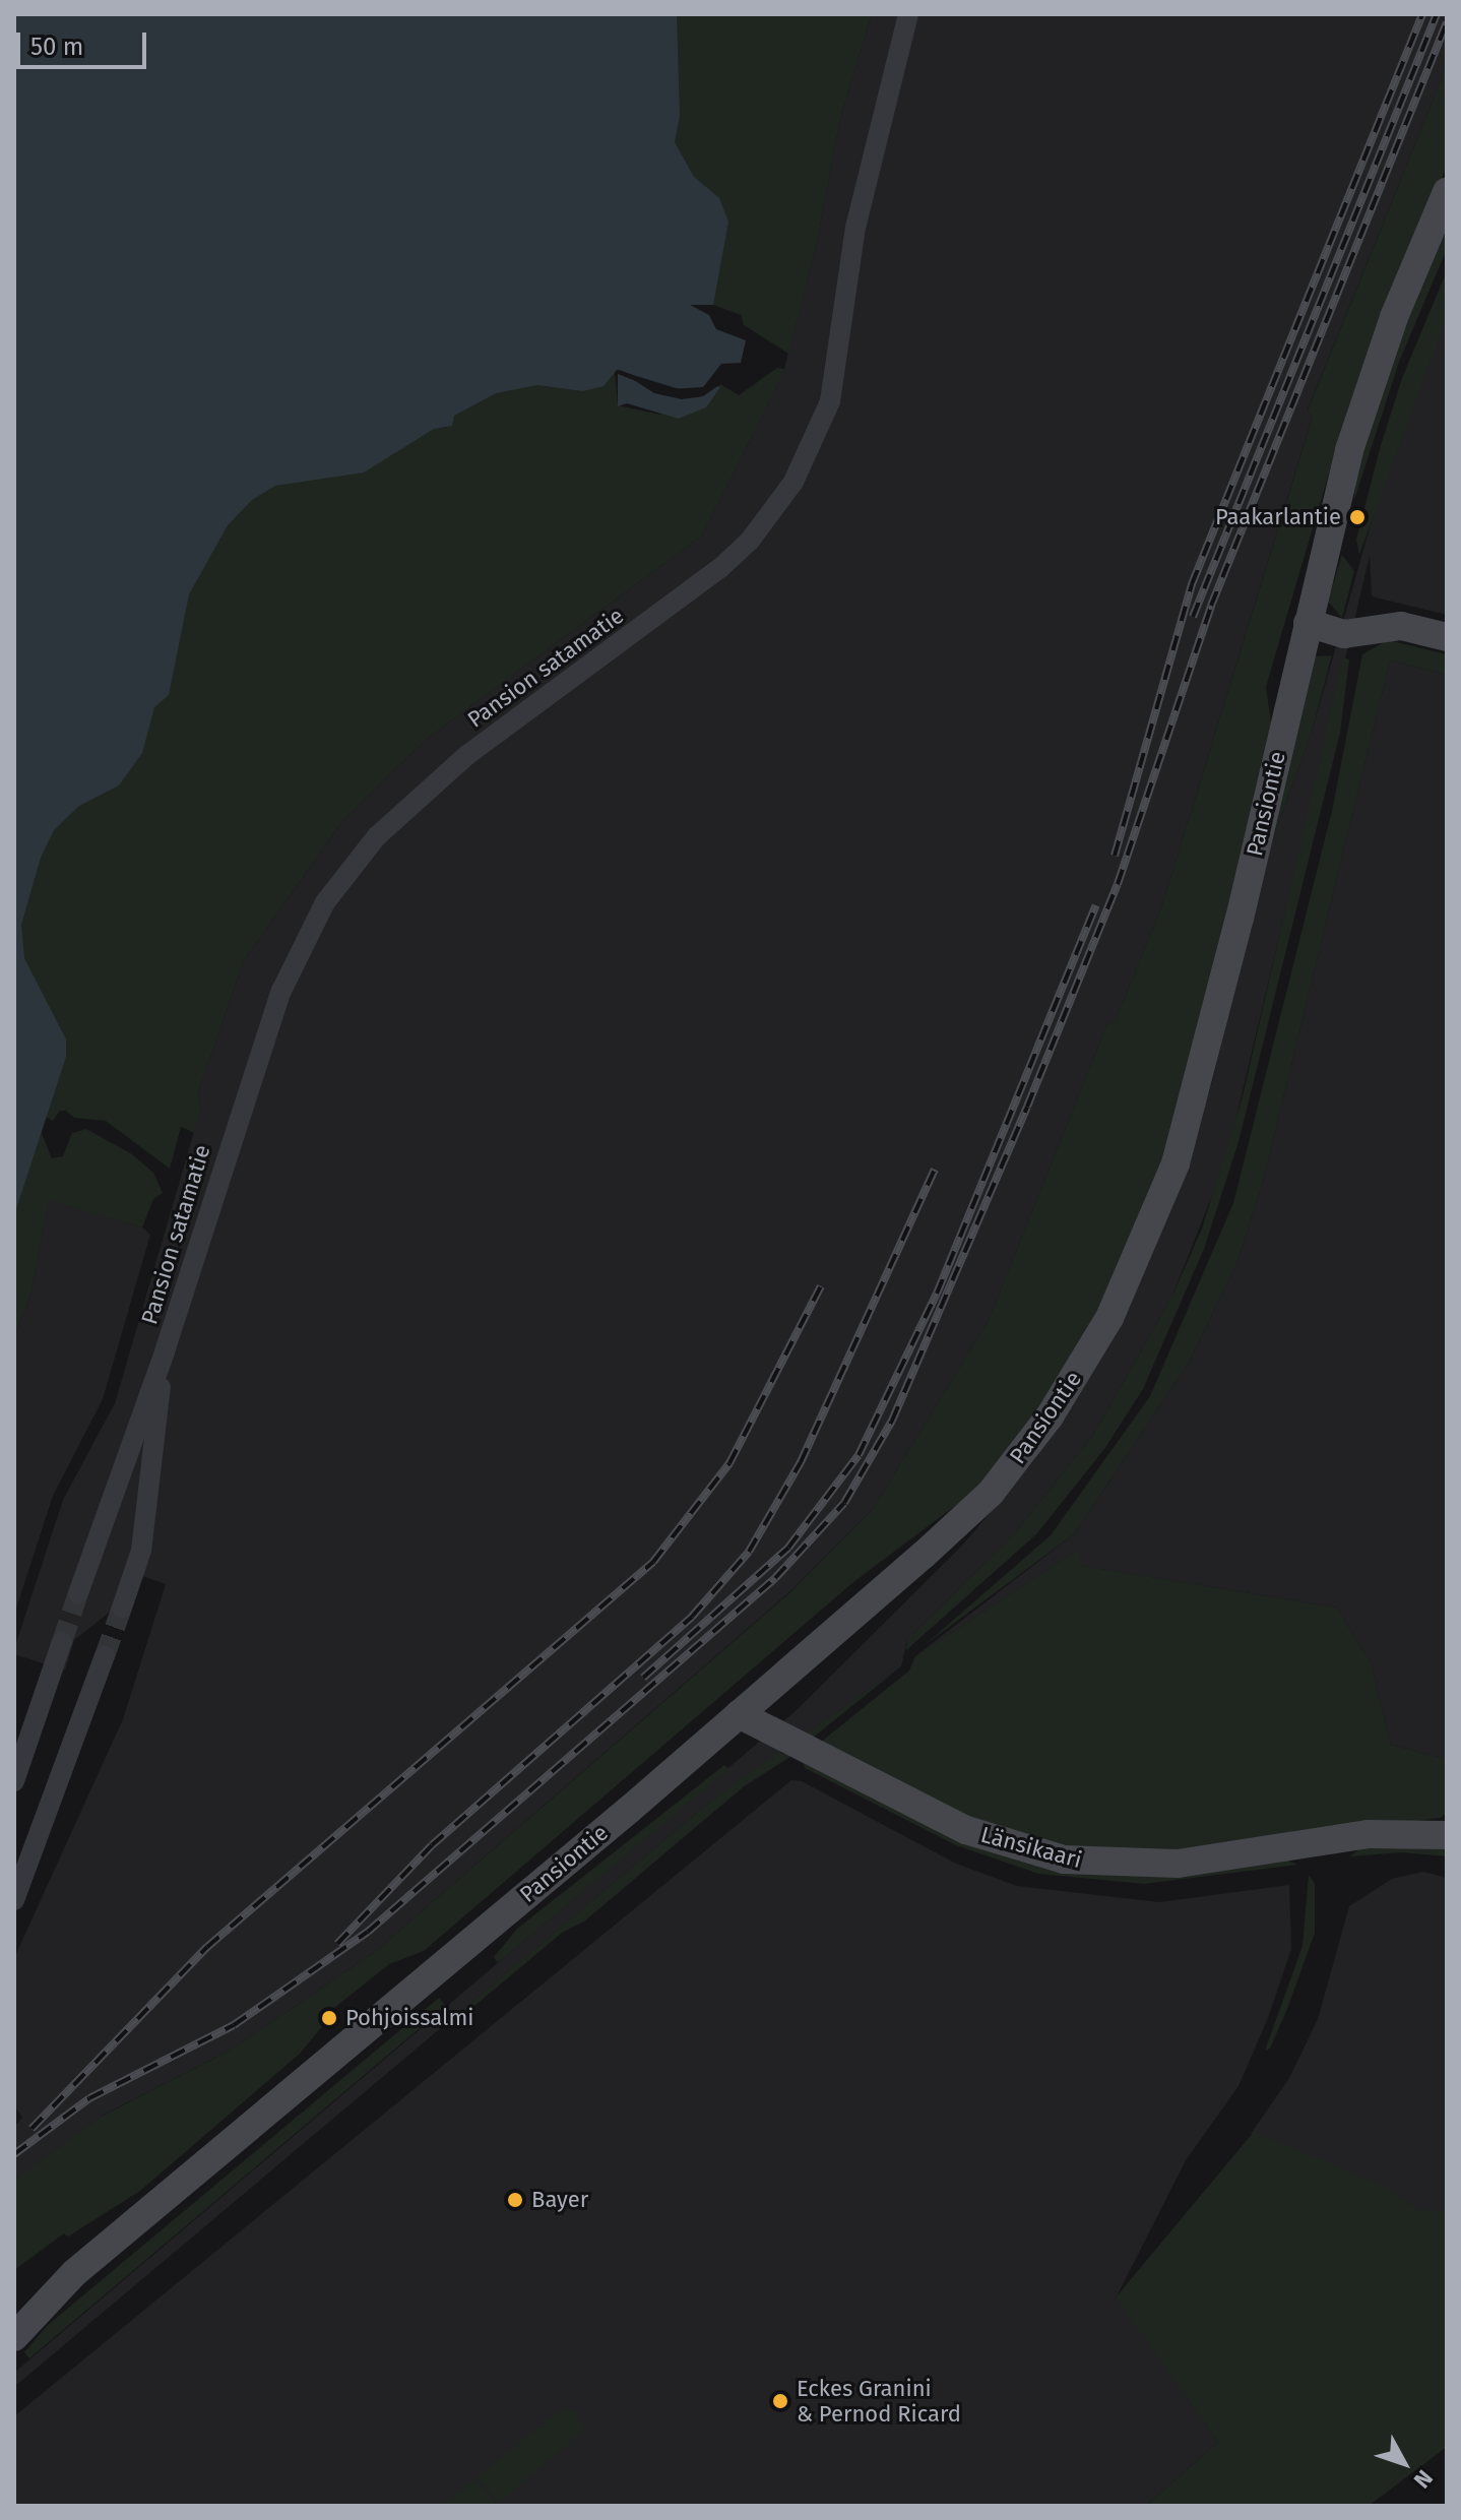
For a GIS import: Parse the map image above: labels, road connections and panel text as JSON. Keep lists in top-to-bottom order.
{
  "streets": {
    "street": ["Pansion satamatie", "Pansiontie", "Länsikaari"]
  },
  "crossings": [
    ["Pansiontie", "Länsikaari"]
  ],
  "places": [
    "Paakarlantie",
    "Pohjoissalmi",
    "Bayer",
    "Eckes Granini & Pernod Ricard"
  ],
  "scale_bar": "50 m",
  "north": "bottom right"
}
